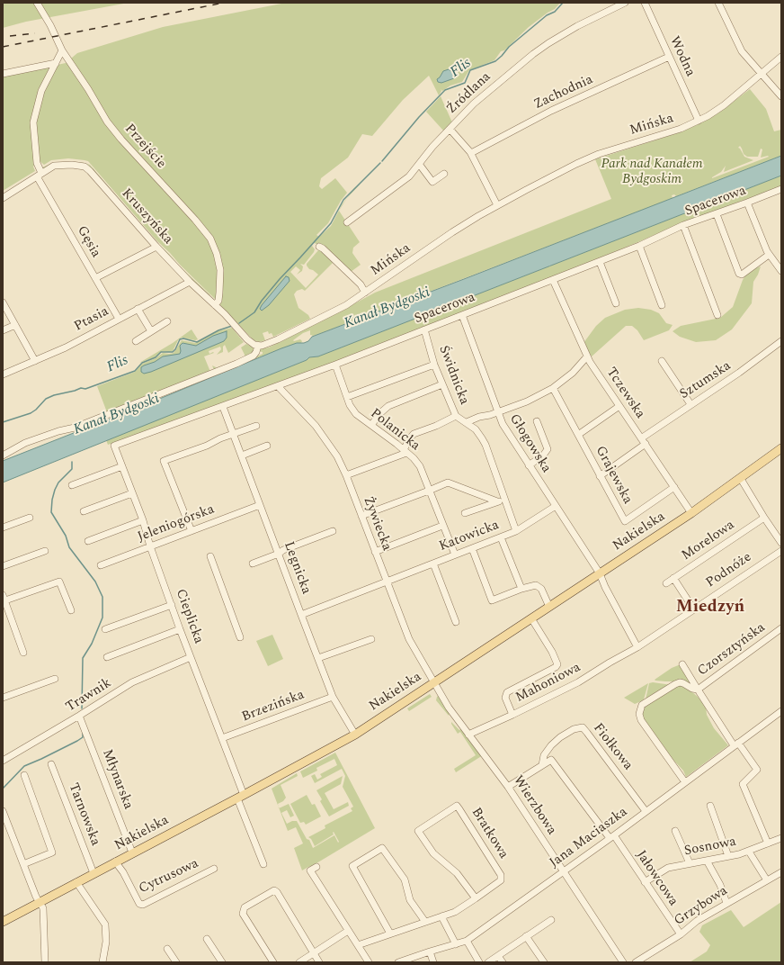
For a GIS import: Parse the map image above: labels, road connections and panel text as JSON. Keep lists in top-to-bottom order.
{
  "streets": {
    "main road": ["Nakielska"],
    "street": [
      "Wodna",
      "Zachodnia",
      "Źródlana",
      "Mińska",
      "Przejście",
      "Spacerowa",
      "Kruszyńska",
      "Gęsia",
      "Ptasia",
      "Świdnicka",
      "Sztumska",
      "Tczewska",
      "Polanicka",
      "Głogowska",
      "Grajewska",
      "Jeleniogórska",
      "Żywiecka",
      "Katowicka",
      "Morelowa",
      "Legnicka",
      "Podnóże",
      "Cieplicka",
      "Czorsztyńska",
      "Mahoniowa",
      "Trawnik",
      "Brzezińska",
      "Fiołkowa",
      "Młynarska",
      "Wierzbowa",
      "Tarnowska",
      "Bratkowa",
      "Jana Maciaszka",
      "Sosnowa",
      "Cytrusowa",
      "Jałowcowa",
      "Grzybowa"
    ]
  },
  "crossings": [
    ["Wodna", "Zachodnia"],
    ["Wodna", "Mińska"],
    ["Mińska", "Kruszyńska"],
    ["Przejście", "Kruszyńska"],
    ["Przejście", "Gęsia"],
    ["Spacerowa", "Świdnicka"],
    ["Spacerowa", "Tczewska"],
    ["Spacerowa", "Polanicka"],
    ["Spacerowa", "Głogowska"],
    ["Spacerowa", "Żywiecka"],
    ["Spacerowa", "Legnicka"],
    ["Spacerowa", "Cieplicka"],
    ["Kruszyńska", "Gęsia"],
    ["Kruszyńska", "Ptasia"],
    ["Gęsia", "Ptasia"],
    ["Świdnicka", "Katowicka"],
    ["Sztumska", "Tczewska"],
    ["Tczewska", "Grajewska"],
    ["Tczewska", "Nakielska"],
    ["Polanicka", "Katowicka"],
    ["Głogowska", "Nakielska"],
    ["Głogowska", "Katowicka"],
    ["Głogowska", "Podnóże"],
    ["Głogowska", "Mahoniowa"],
    ["Jeleniogórska", "Legnicka"],
    ["Jeleniogórska", "Cieplicka"],
    ["Żywiecka", "Nakielska"],
    ["Żywiecka", "Katowicka"],
    ["Żywiecka", "Wierzbowa"],
    ["Nakielska", "Legnicka"],
    ["Nakielska", "Cieplicka"],
    ["Nakielska", "Młynarska"],
    ["Nakielska", "Wierzbowa"],
    ["Nakielska", "Tarnowska"],
    ["Nakielska", "Cytrusowa"],
    ["Katowicka", "Legnicka"],
    ["Legnicka", "Brzezińska"],
    ["Podnóże", "Mahoniowa"],
    ["Cieplicka", "Trawnik"],
    ["Cieplicka", "Brzezińska"],
    ["Czorsztyńska", "Jana Maciaszka"],
    ["Czorsztyńska", "Sosnowa"],
    ["Mahoniowa", "Wierzbowa"],
    ["Trawnik", "Młynarska"],
    ["Fiołkowa", "Jana Maciaszka"],
    ["Fiołkowa", "Jałowcowa"],
    ["Wierzbowa", "Jana Maciaszka"],
    ["Jana Maciaszka", "Jałowcowa"],
    ["Sosnowa", "Jałowcowa"],
    ["Jałowcowa", "Grzybowa"]
  ],
  "districts": ["Miedzyń"],
  "water": ["Flis", "Kanał Bydgoski"],
  "parks": ["Park nad Kanałem Bydgoskim"]
}
